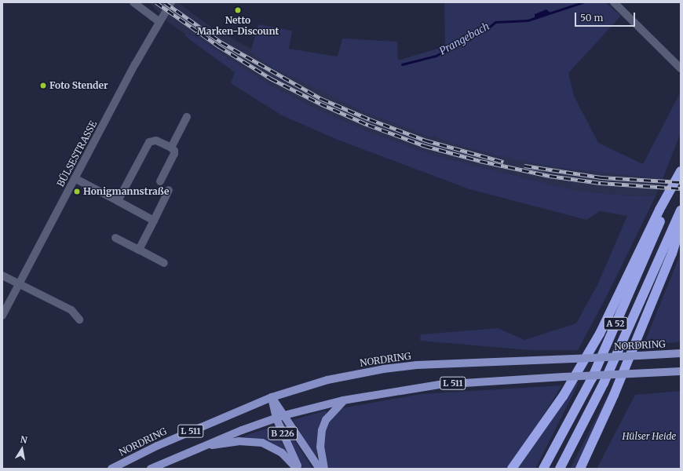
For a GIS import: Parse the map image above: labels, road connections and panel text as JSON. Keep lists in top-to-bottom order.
{
  "streets": {
    "highway": ["A 52"],
    "main road": ["NORDRING", "L 511", "B 226"],
    "street": ["BÜLSESTRASSE"]
  },
  "crossings": [
    ["NORDRING", "B 226"],
    ["L 511", "B 226"]
  ],
  "water": ["Prangebach"],
  "parks": ["Hülser Heide"],
  "places": ["Netto Marken-Discount", "Foto Stender", "Honigmannstraße"],
  "scale_bar": "50 m",
  "north": "top"
}
